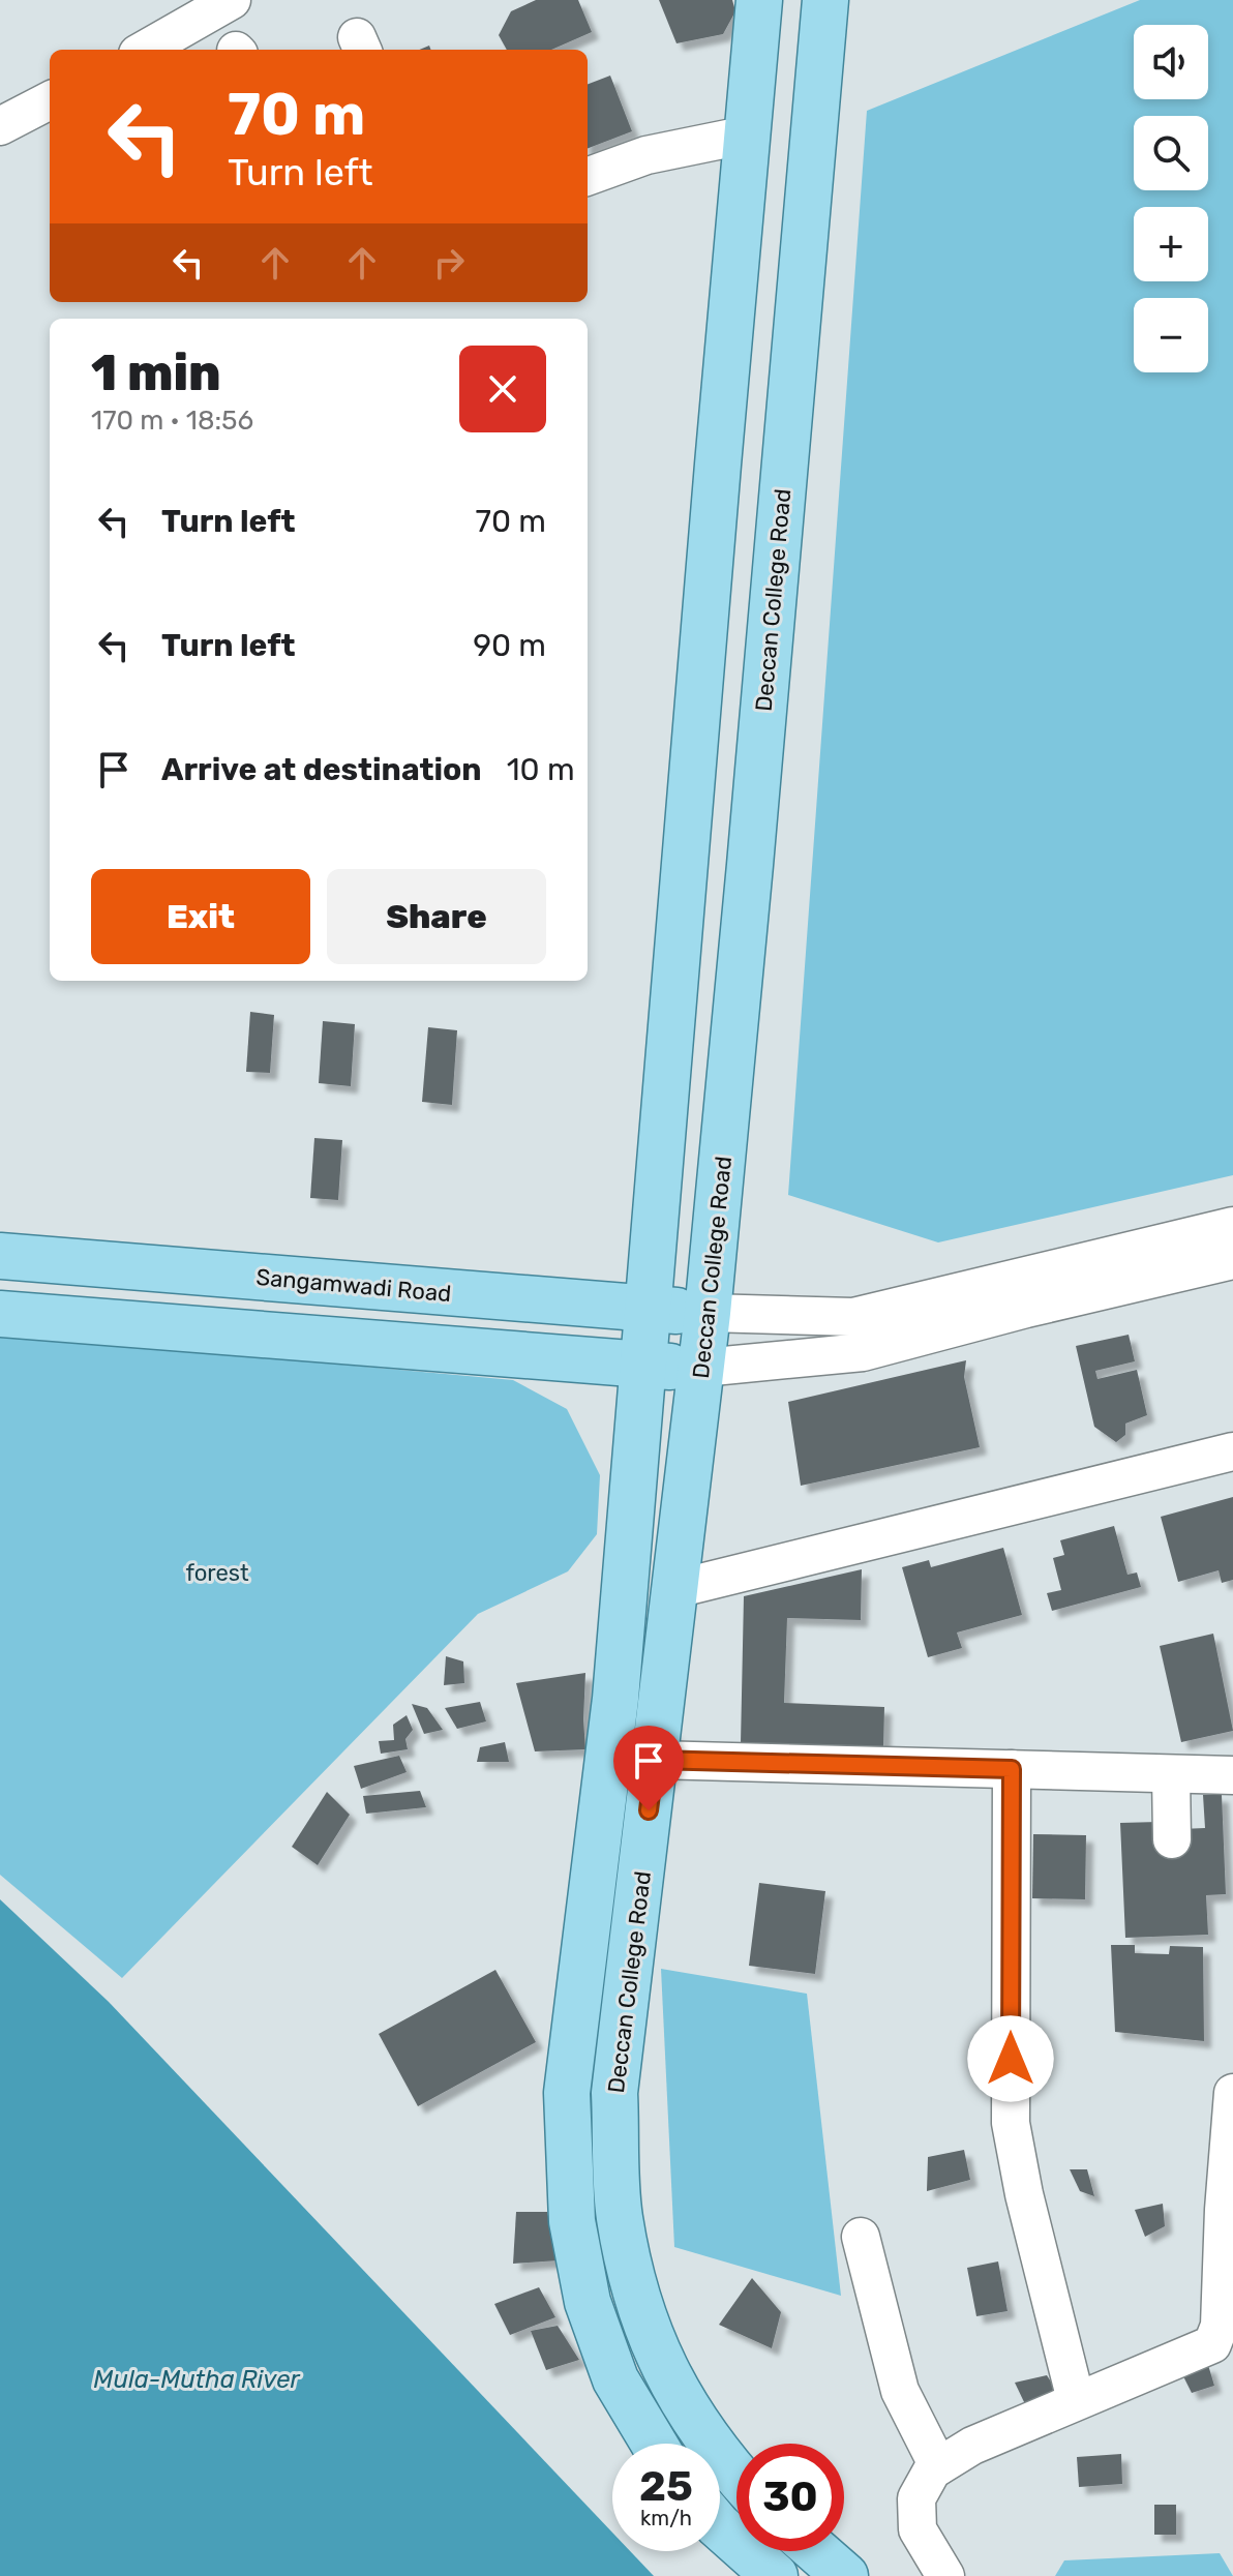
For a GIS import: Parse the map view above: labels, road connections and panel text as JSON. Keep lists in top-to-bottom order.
{
  "streets": {
    "main road": ["Deccan College Road", "Sangamwadi Road"]
  },
  "crossings": [
    ["Deccan College Road", "Sangamwadi Road"]
  ],
  "water": ["Mula-Mutha River"],
  "parks": ["forest"],
  "page": {
    "map_buttons": ["+", "−"],
    "turn": ["70 m", "Turn left"],
    "heading": ["1 min", "170 m · 18:56"],
    "list": [
      {
        "name": "Turn left",
        "value": "70 m"
      },
      {
        "name": "Turn left",
        "value": "90 m"
      },
      {
        "name": "Arrive at destination",
        "value": "10 m"
      }
    ],
    "buttons": ["Exit", "Share"],
    "speed": "25 km/h",
    "limit": "30"
  }
}
